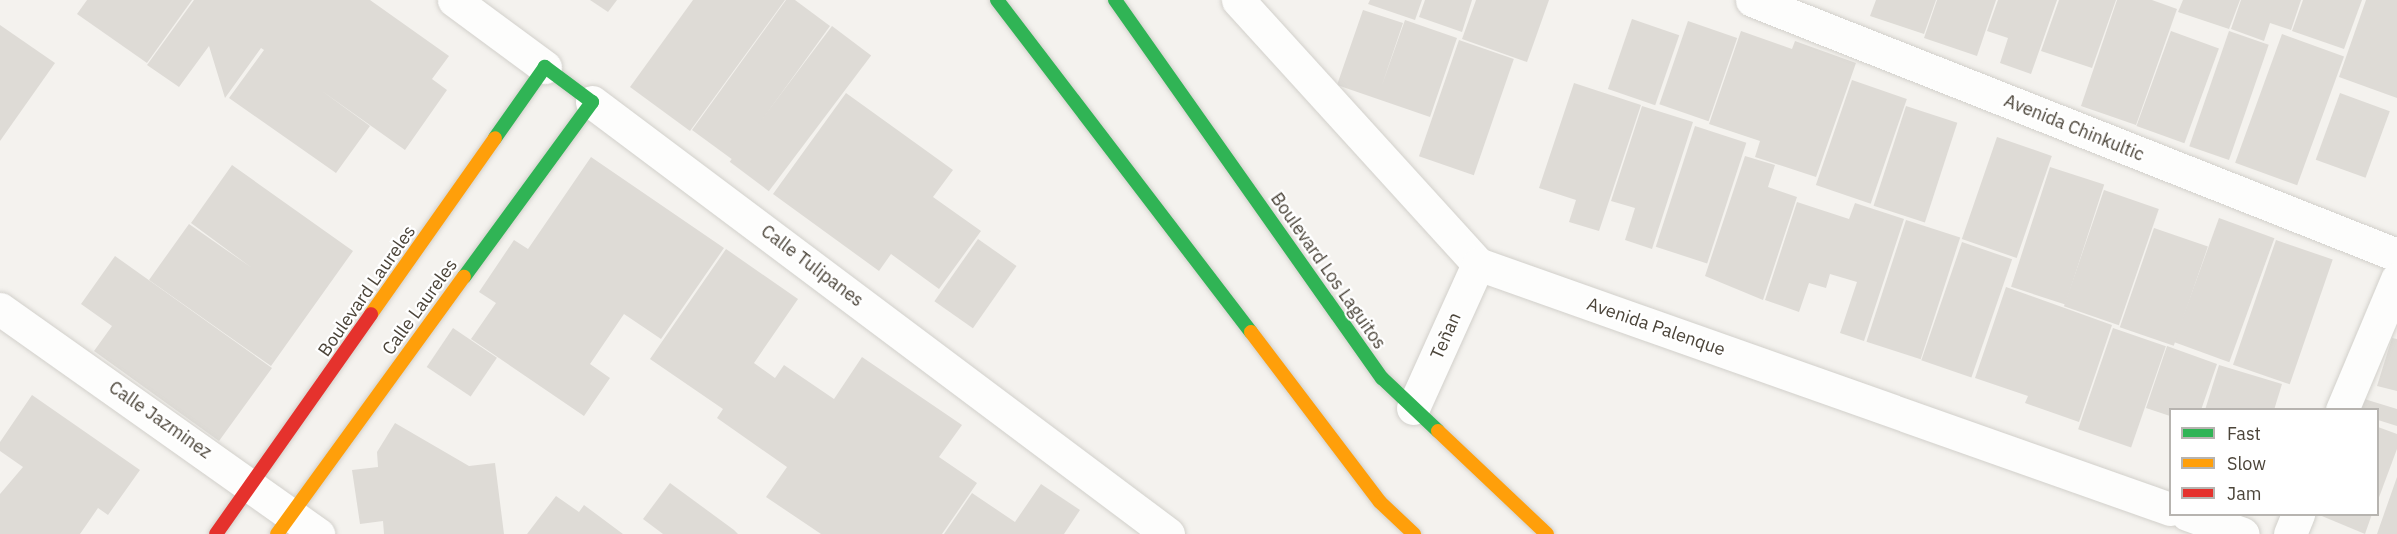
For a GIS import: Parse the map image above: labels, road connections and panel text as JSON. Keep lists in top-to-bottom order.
{
  "streets": {
    "main road": [
      "Calle Tulipanes",
      "Boulevard Los Laguitos",
      "Boulevard Laureles",
      "Calle Laureles"
    ],
    "street": [
      "Avenida Chinkultic",
      "Avenida Palenque",
      "Teñan",
      "Calle Jazminez"
    ]
  },
  "crossings": [
    ["Calle Tulipanes", "Boulevard Laureles"],
    ["Calle Tulipanes", "Calle Laureles"],
    ["Boulevard Los Laguitos", "Teñan"],
    ["Boulevard Laureles", "Calle Jazminez"],
    ["Calle Laureles", "Calle Jazminez"],
    ["Avenida Palenque", "Teñan"]
  ],
  "legend": ["Fast", "Slow", "Jam"]
}
